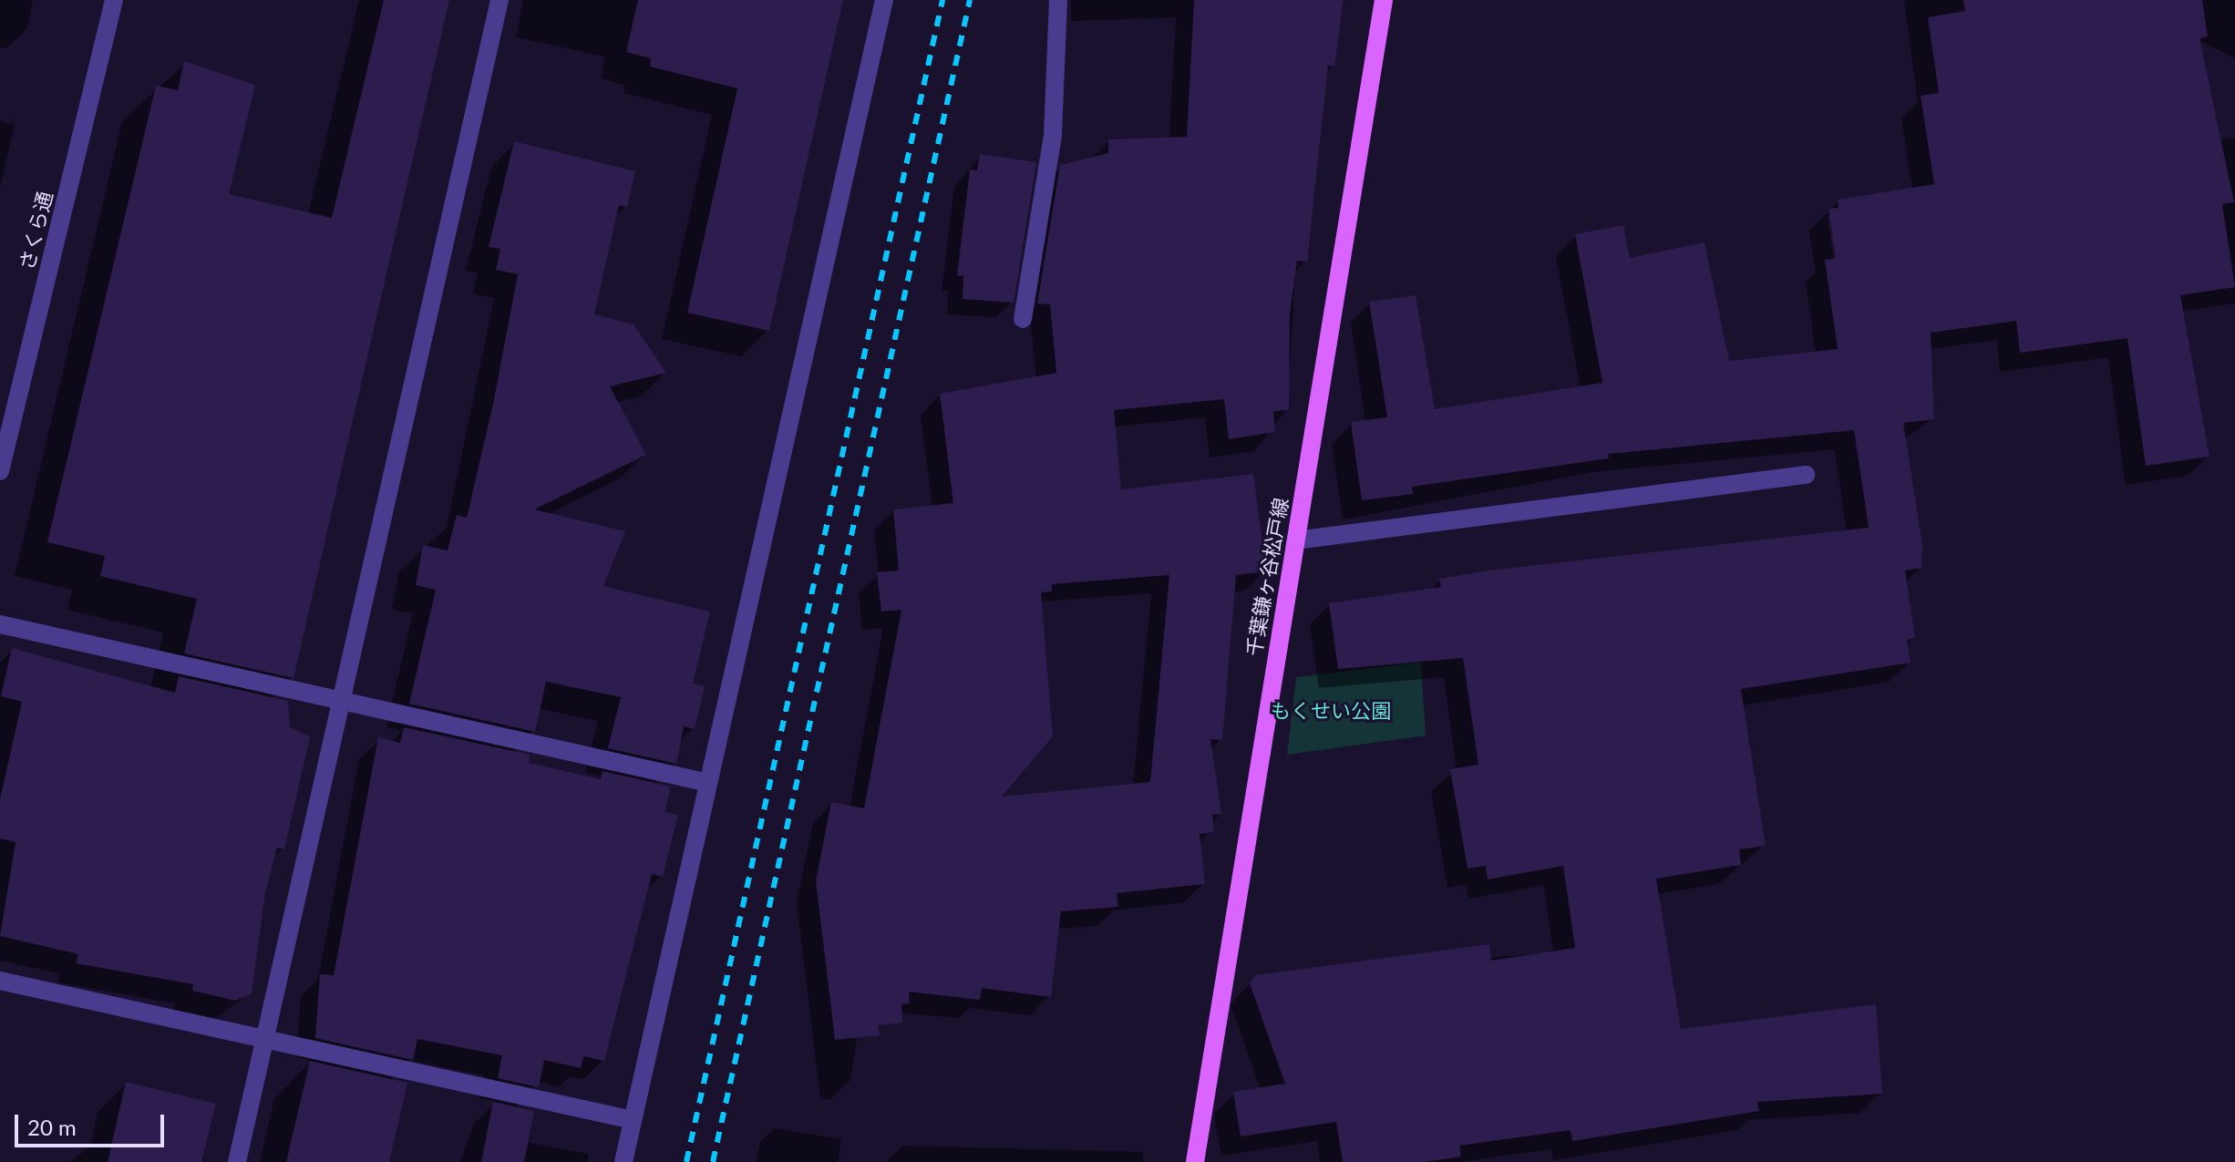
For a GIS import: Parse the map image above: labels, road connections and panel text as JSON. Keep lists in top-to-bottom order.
{
  "streets": {
    "main road": ["千葉鎌ヶ谷松戸線"],
    "street": ["さくら通"]
  },
  "parks": ["もくせい公園"],
  "scale_bar": "20 m"
}
